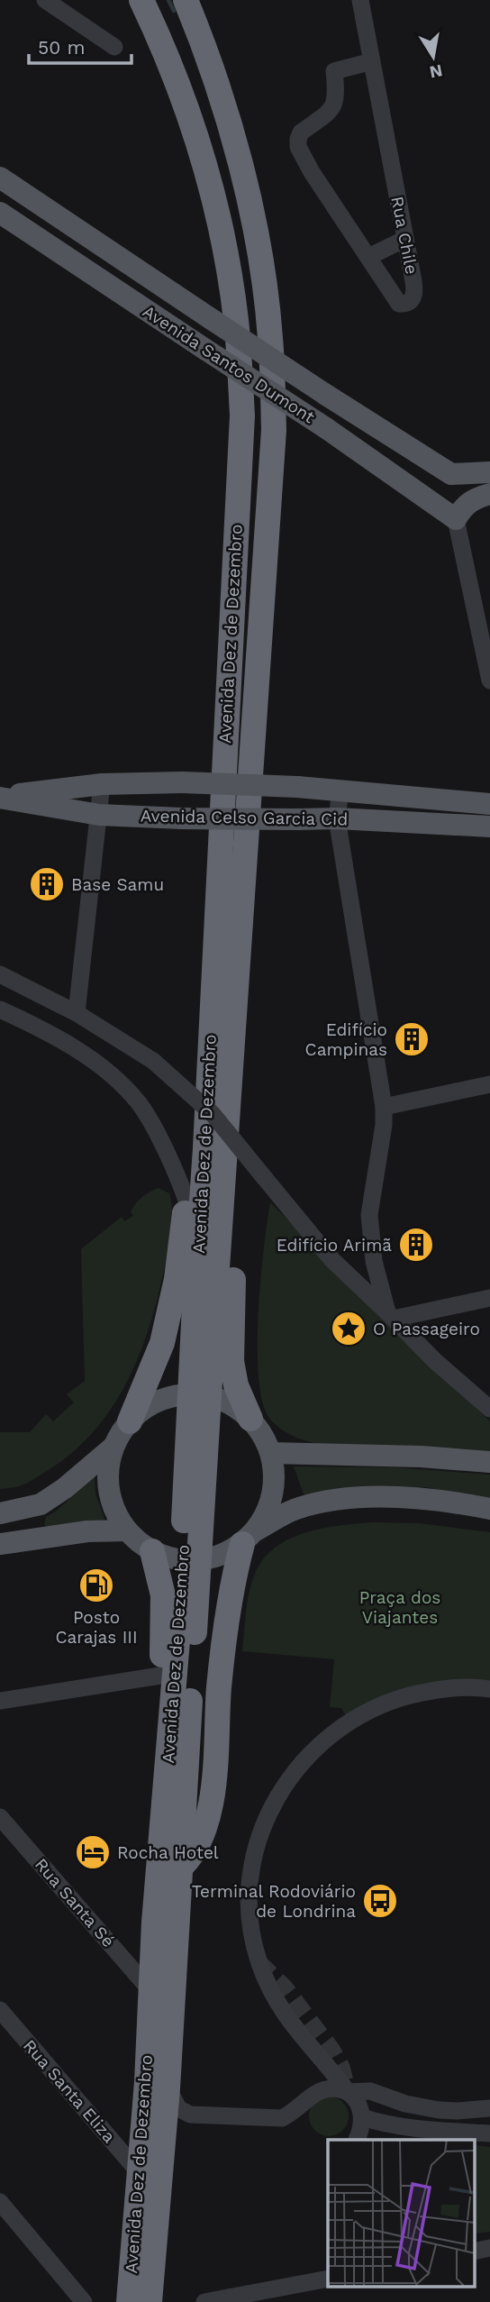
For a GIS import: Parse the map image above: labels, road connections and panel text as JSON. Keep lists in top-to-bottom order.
{
  "streets": {
    "highway": ["Avenida Dez de Dezembro"],
    "main road": ["Avenida Santos Dumont", "Avenida Celso Garcia Cid"],
    "street": ["Rua Chile", "Rua Santa Sé", "Rua Santa Eliza"]
  },
  "crossings": [
    ["Avenida Dez de Dezembro", "Rua Santa Sé"],
    ["Avenida Dez de Dezembro", "Rua Santa Eliza"]
  ],
  "parks": ["Praça dos Viajantes"],
  "places": {
    "building": ["Base Samu", "Edifício Campinas", "Edifício Arimã"],
    "place": ["O Passageiro"],
    "fuel station": ["Posto Carajas III"],
    "hotel": ["Rocha Hotel"],
    "bus stop": ["Terminal Rodoviário de Londrina"]
  },
  "scale_bar": "50 m",
  "north": "bottom"
}
